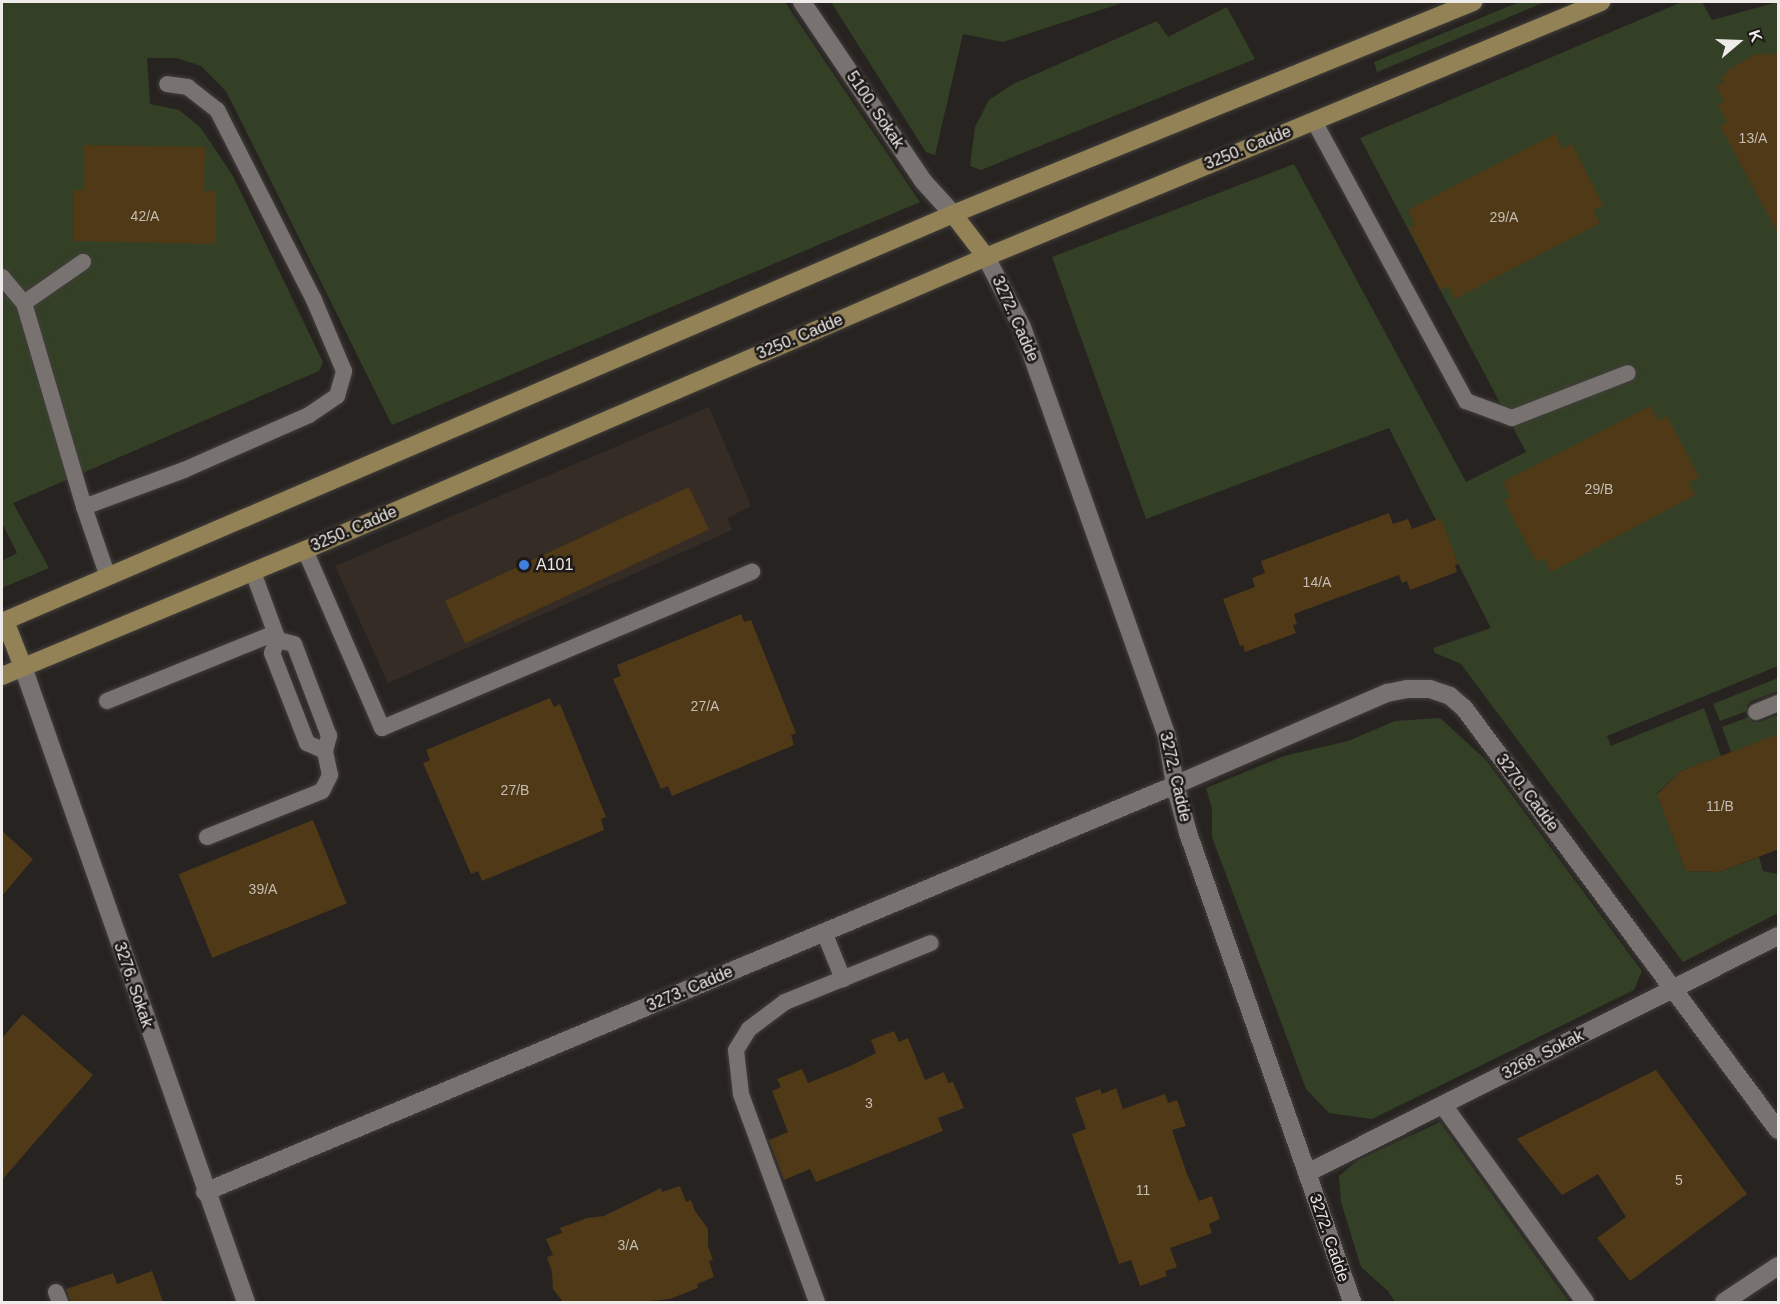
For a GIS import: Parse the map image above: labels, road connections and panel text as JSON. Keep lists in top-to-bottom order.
{
  "streets": {
    "street": [
      "5100. Sokak",
      "3250. Cadde",
      "3272. Cadde",
      "3270. Cadde",
      "3276. Sokak",
      "3273. Cadde",
      "3268. Sokak"
    ]
  },
  "crossings": [
    ["3250. Cadde", "3272. Cadde"],
    ["3250. Cadde", "3276. Sokak"],
    ["3272. Cadde", "3270. Cadde"],
    ["3272. Cadde", "3273. Cadde"],
    ["3272. Cadde", "3268. Sokak"],
    ["3270. Cadde", "3273. Cadde"],
    ["3270. Cadde", "3268. Sokak"],
    ["3276. Sokak", "3273. Cadde"]
  ],
  "places": ["A101"],
  "house_numbers": [
    "13/A",
    "42/A",
    "29/A",
    "29/B",
    "14/A",
    "27/A",
    "27/B",
    "11/B",
    "39/A",
    "3",
    "5",
    "11",
    "3/A"
  ],
  "north": "right"
}
